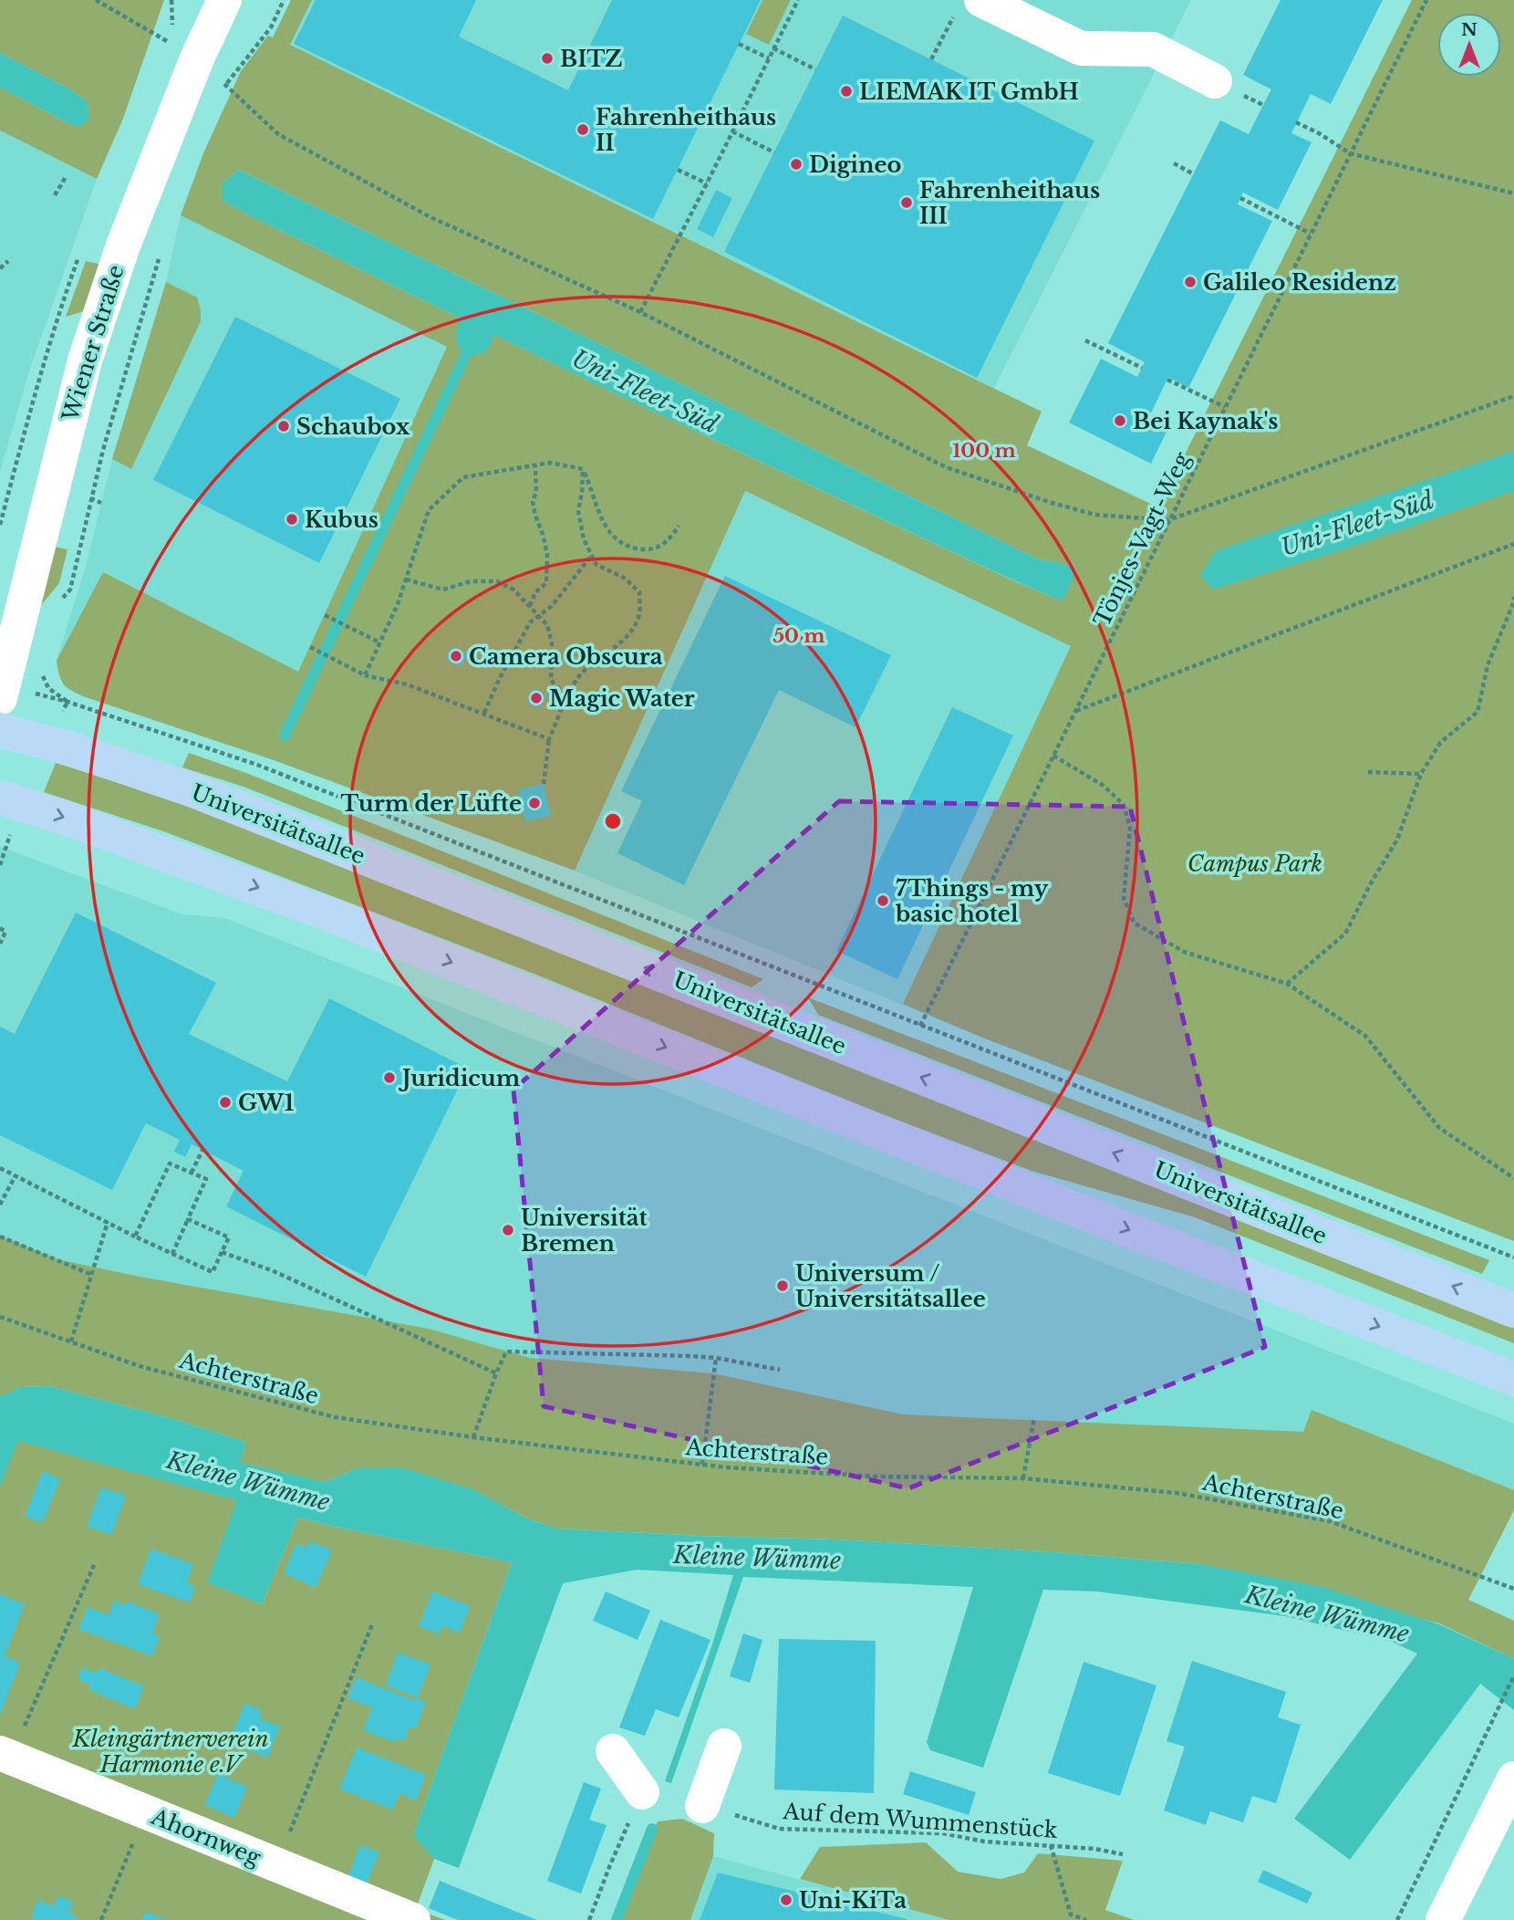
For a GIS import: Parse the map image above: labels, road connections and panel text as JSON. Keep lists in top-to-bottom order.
{
  "streets": {
    "main road": ["Universitätsallee"],
    "street": ["Wiener Straße", "Ahornweg"],
    "path": ["Tönjes-Vagt-Weg", "Achterstraße", "Auf dem Wummenstück"]
  },
  "water": ["Uni-Fleet-Süd", "Kleine Wümme"],
  "parks": ["Campus Park", "Kleingärtnerverein Harmonie e.V"],
  "places": [
    "BITZ",
    "LIEMAK IT GmbH",
    "Fahrenheithaus II",
    "Digineo",
    "Fahrenheithaus III",
    "Galileo Residenz",
    "Bei Kaynak's",
    "Schaubox",
    "Kubus",
    "Camera Obscura",
    "Magic Water",
    "Turm der Lüfte",
    "7Things - my basic hotel",
    "Juridicum",
    "GW1",
    "Universität Bremen",
    "Universum / Universitätsallee",
    "Uni-KiTa"
  ],
  "north": "top",
  "rings": ["100 m", "50 m"]
}
